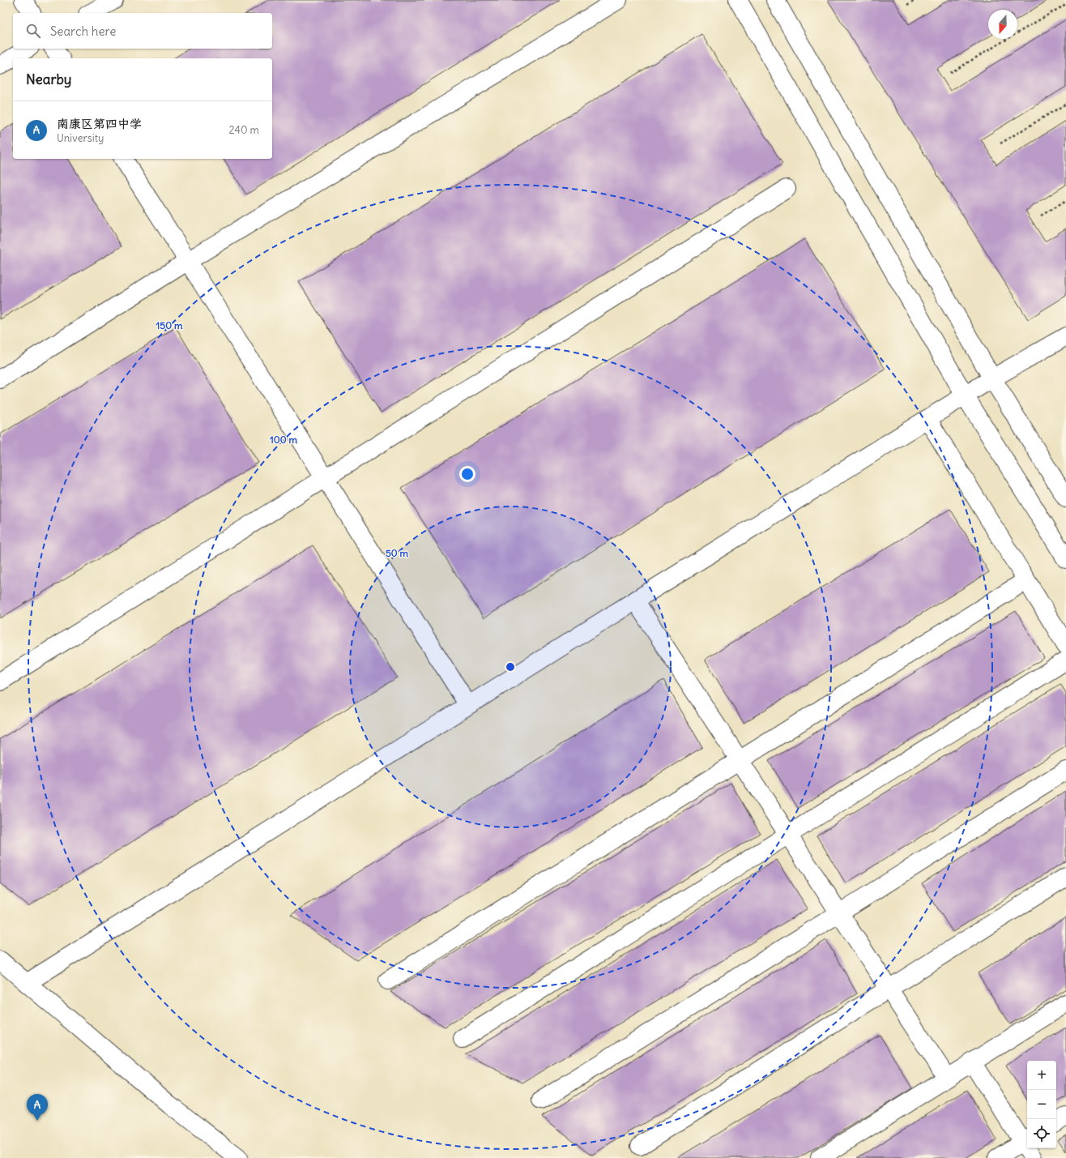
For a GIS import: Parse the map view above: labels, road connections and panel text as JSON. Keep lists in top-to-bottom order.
{
  "north": "bottom",
  "page": {
    "search": "Search here",
    "heading": "Nearby",
    "list": [
      {
        "mark": "A",
        "name": "南康区第四中学",
        "note": "University",
        "value": "240 m"
      }
    ],
    "map_buttons": ["+", "−"],
    "pins": "A"
  },
  "rings": ["150 m", "100 m", "50 m"]
}
